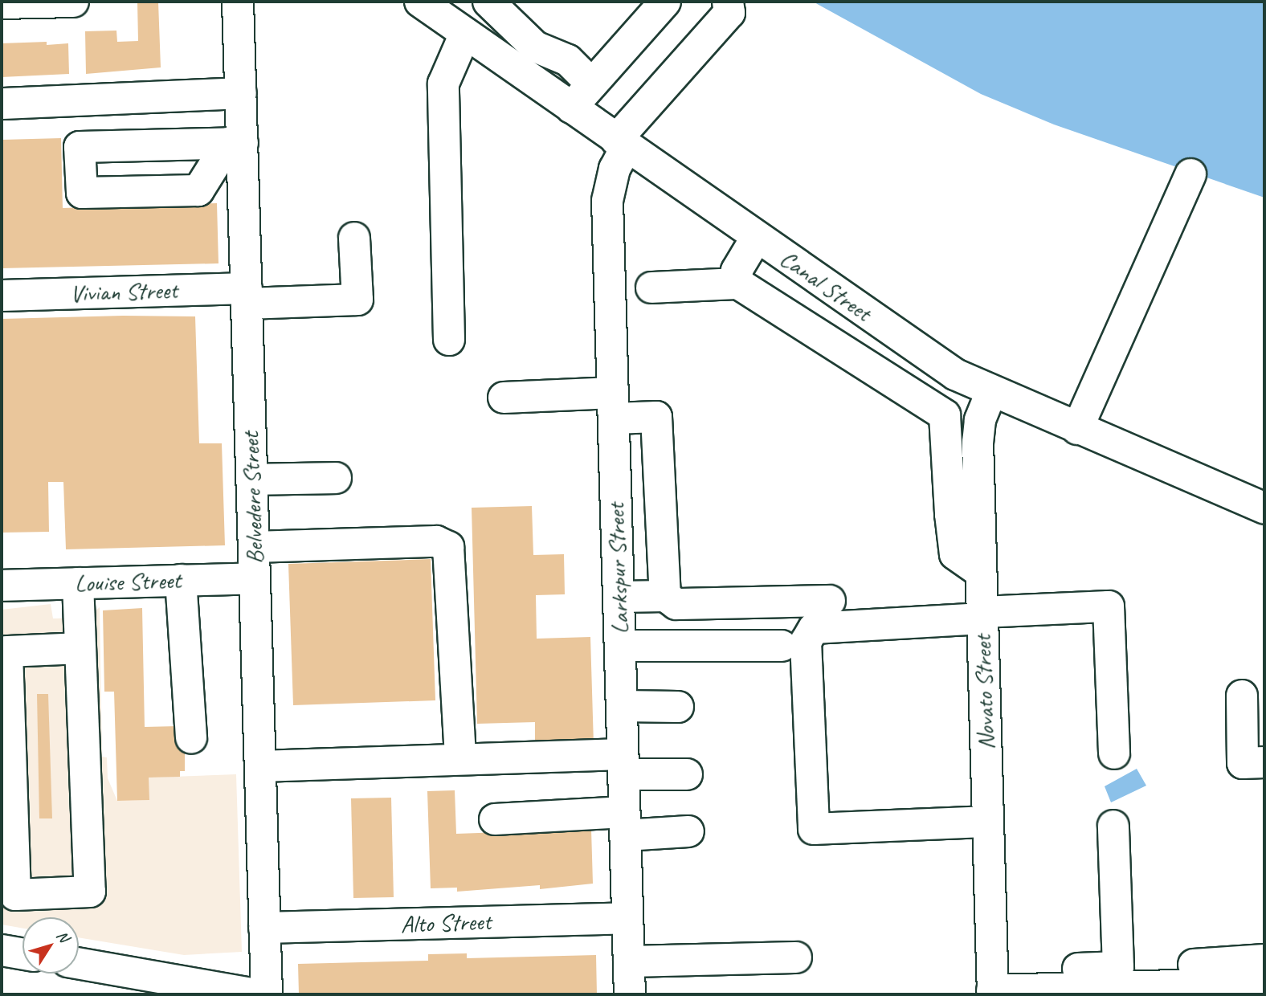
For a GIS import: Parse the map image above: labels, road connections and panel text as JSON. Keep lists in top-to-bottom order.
{
  "streets": {
    "street": [
      "Canal Street",
      "Vivian Street",
      "Belvedere Street",
      "Larkspur Street",
      "Louise Street",
      "Novato Street",
      "Alto Street"
    ]
  },
  "crossings": [
    ["Canal Street", "Larkspur Street"],
    ["Canal Street", "Novato Street"],
    ["Vivian Street", "Belvedere Street"],
    ["Belvedere Street", "Louise Street"],
    ["Belvedere Street", "Alto Street"],
    ["Larkspur Street", "Alto Street"]
  ],
  "north": "top right"
}
